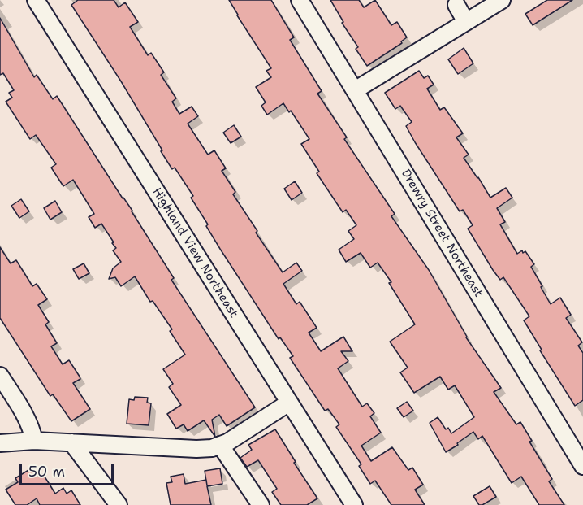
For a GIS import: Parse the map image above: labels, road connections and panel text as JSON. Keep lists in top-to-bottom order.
{
  "streets": {
    "street": ["Drewry Street Northeast", "Highland View Northeast"]
  },
  "scale_bar": "50 m"
}
